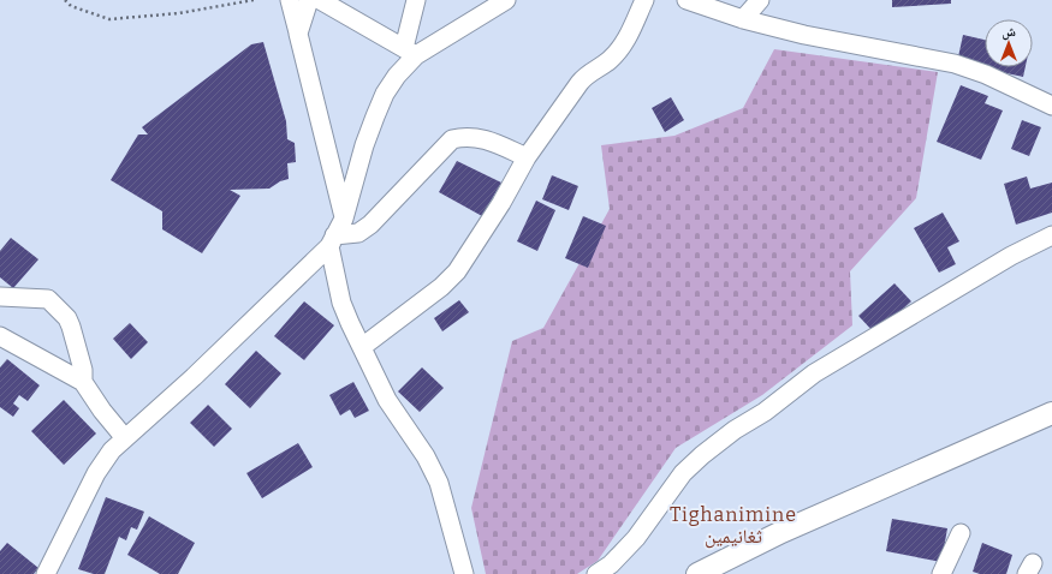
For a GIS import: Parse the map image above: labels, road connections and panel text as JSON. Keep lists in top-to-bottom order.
{
  "districts": ["Tighanimine ثغانيمين"],
  "north": "top"
}
